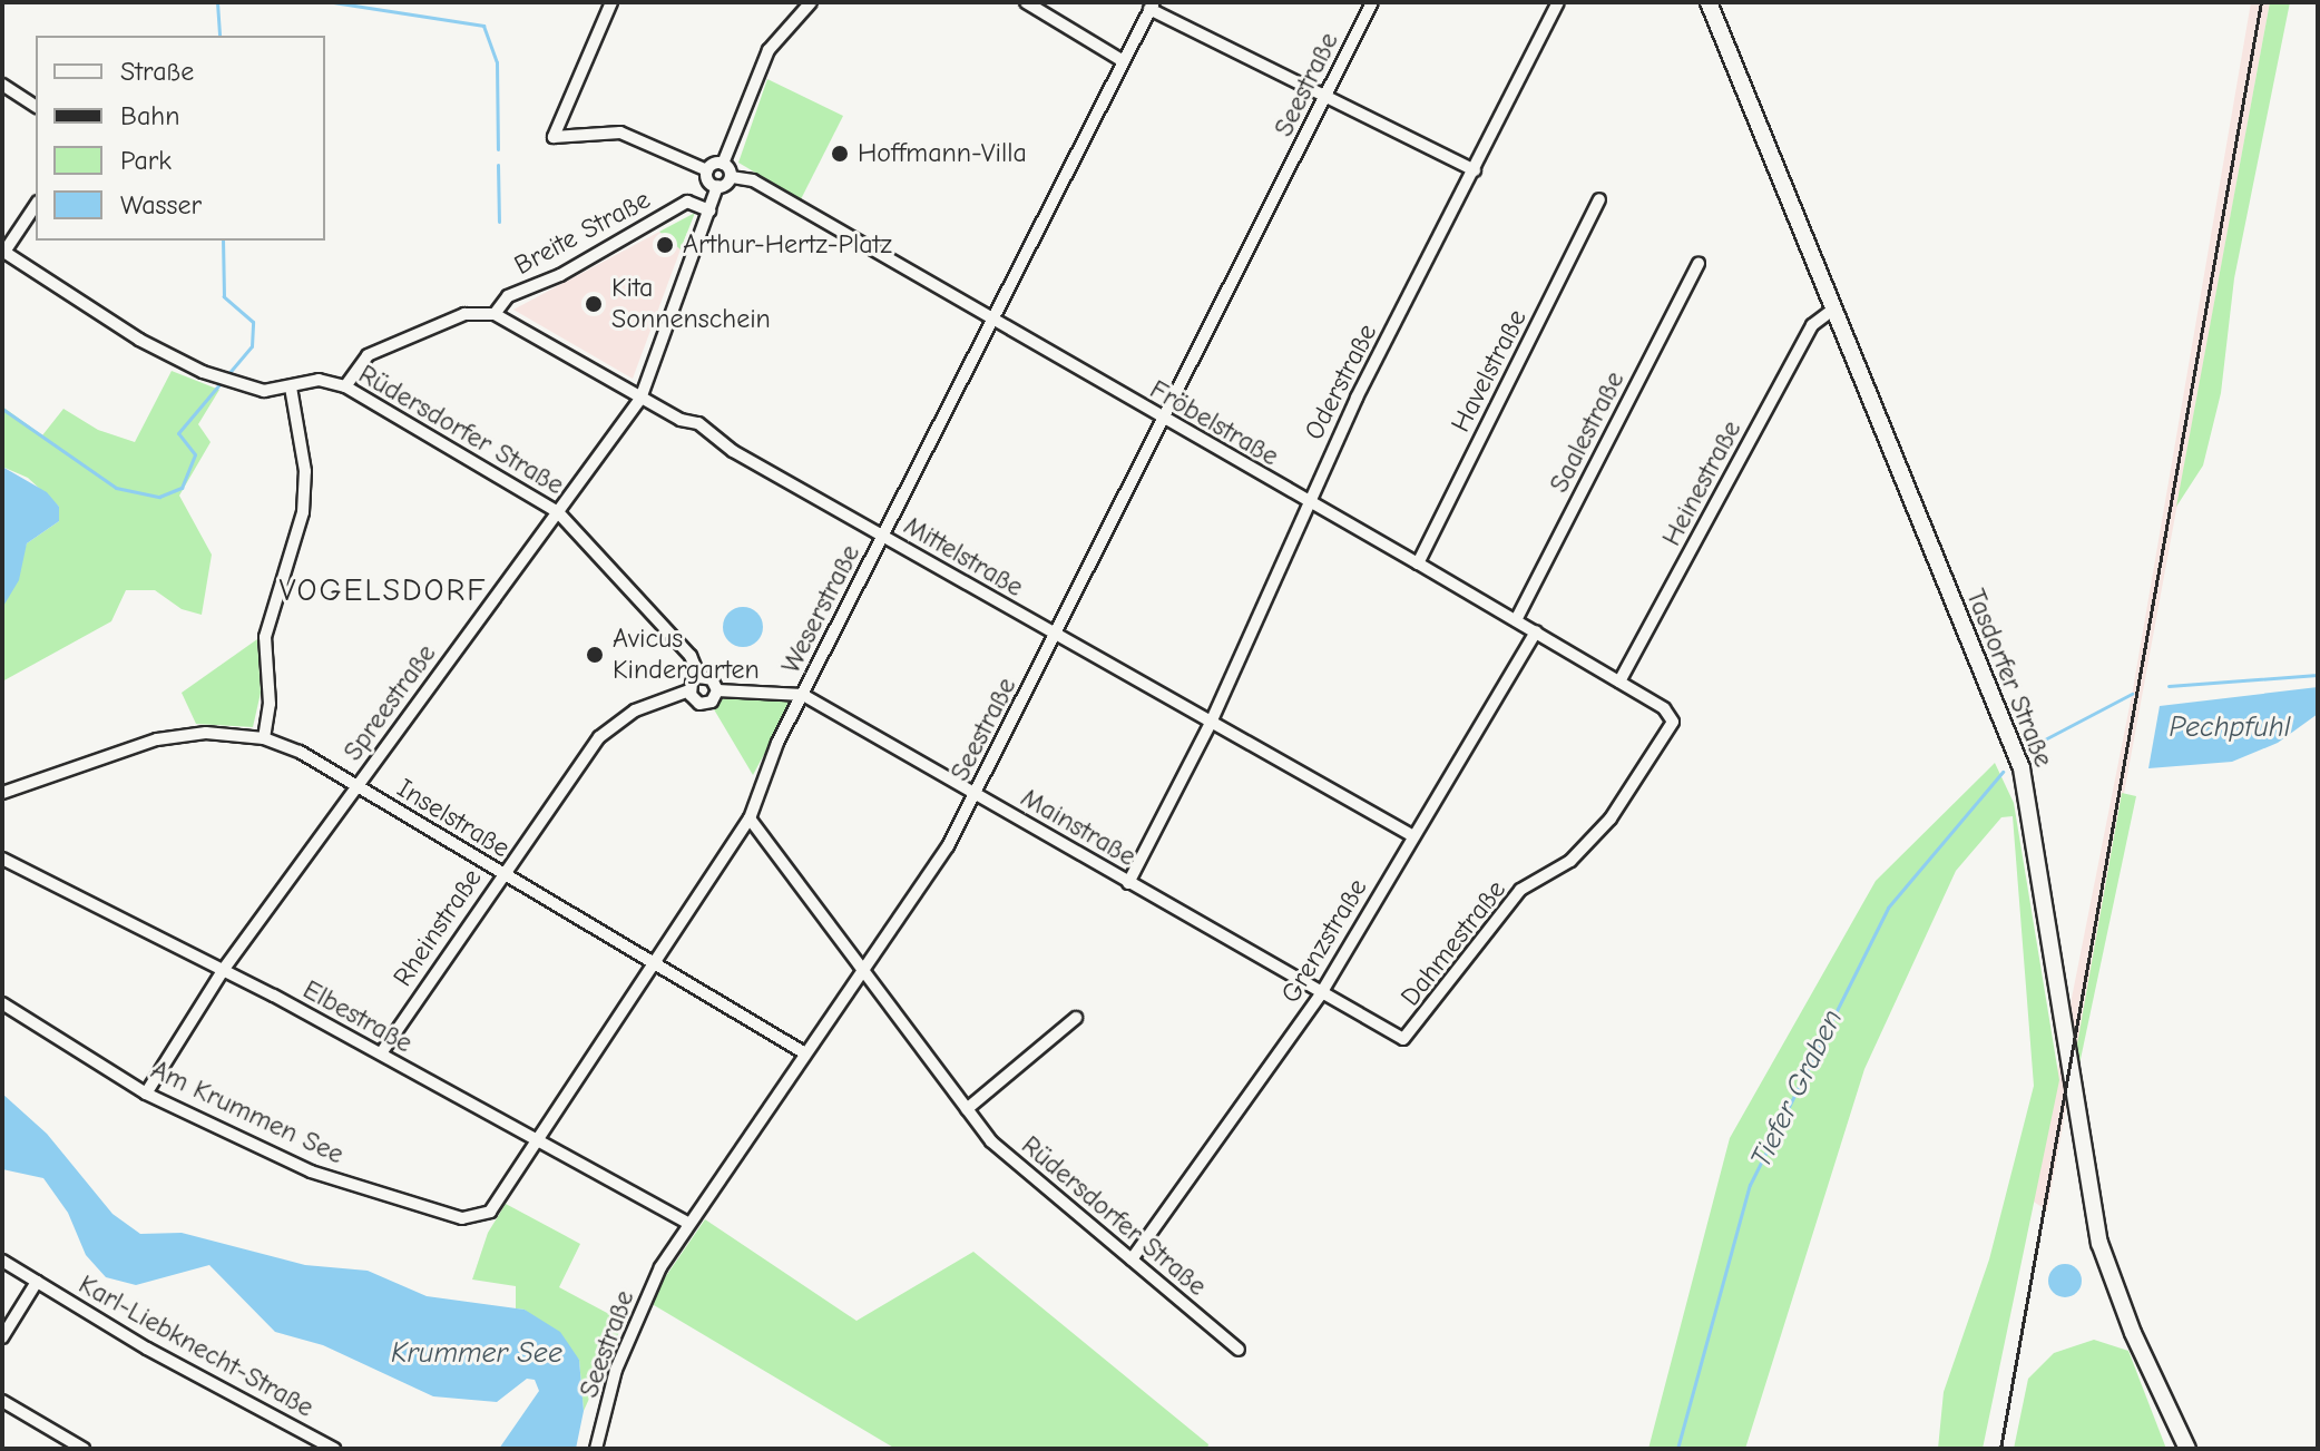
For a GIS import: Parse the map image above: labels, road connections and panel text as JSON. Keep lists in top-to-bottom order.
{
  "streets": {
    "main road": ["Tasdorfer Straße"],
    "street": [
      "Seestraße",
      "Breite Straße",
      "Havelstraße",
      "Oderstraße",
      "Fröbelstraße",
      "Rüdersdorfer Straße",
      "Saalestraße",
      "Heinestraße",
      "Mittelstraße",
      "Weserstraße",
      "Spreestraße",
      "Inselstraße",
      "Mainstraße",
      "Rheinstraße",
      "Grenzstraße",
      "Dahmestraße",
      "Elbestraße",
      "Am Krummen See",
      "Karl-Liebknecht-Straße"
    ]
  },
  "crossings": [
    ["Seestraße", "Fröbelstraße"],
    ["Seestraße", "Rüdersdorfer Straße"],
    ["Seestraße", "Mittelstraße"],
    ["Seestraße", "Inselstraße"],
    ["Seestraße", "Mainstraße"],
    ["Seestraße", "Elbestraße"],
    ["Breite Straße", "Mittelstraße"],
    ["Breite Straße", "Spreestraße"],
    ["Havelstraße", "Fröbelstraße"],
    ["Oderstraße", "Fröbelstraße"],
    ["Oderstraße", "Mittelstraße"],
    ["Oderstraße", "Mainstraße"],
    ["Fröbelstraße", "Saalestraße"],
    ["Fröbelstraße", "Heinestraße"],
    ["Fröbelstraße", "Weserstraße"],
    ["Fröbelstraße", "Grenzstraße"],
    ["Fröbelstraße", "Dahmestraße"],
    ["Rüdersdorfer Straße", "Weserstraße"],
    ["Rüdersdorfer Straße", "Spreestraße"],
    ["Rüdersdorfer Straße", "Grenzstraße"],
    ["Heinestraße", "Tasdorfer Straße"],
    ["Mittelstraße", "Weserstraße"],
    ["Mittelstraße", "Spreestraße"],
    ["Mittelstraße", "Grenzstraße"],
    ["Weserstraße", "Inselstraße"],
    ["Weserstraße", "Mainstraße"],
    ["Weserstraße", "Elbestraße"],
    ["Weserstraße", "Am Krummen See"],
    ["Spreestraße", "Inselstraße"],
    ["Spreestraße", "Elbestraße"],
    ["Spreestraße", "Am Krummen See"],
    ["Inselstraße", "Rheinstraße"],
    ["Mainstraße", "Rheinstraße"],
    ["Mainstraße", "Grenzstraße"],
    ["Mainstraße", "Dahmestraße"],
    ["Rheinstraße", "Elbestraße"]
  ],
  "districts": ["VOGELSDORF"],
  "water": ["Pechpfuhl", "Tiefer Graben", "Krummer See"],
  "places": [
    "Hoffmann-Villa",
    "Arthur-Hertz-Platz",
    "Kita Sonnenschein",
    "Avicus Kindergarten"
  ],
  "legend": [
    "Straße",
    "Bahn",
    "Park",
    "Wasser"
  ]
}
